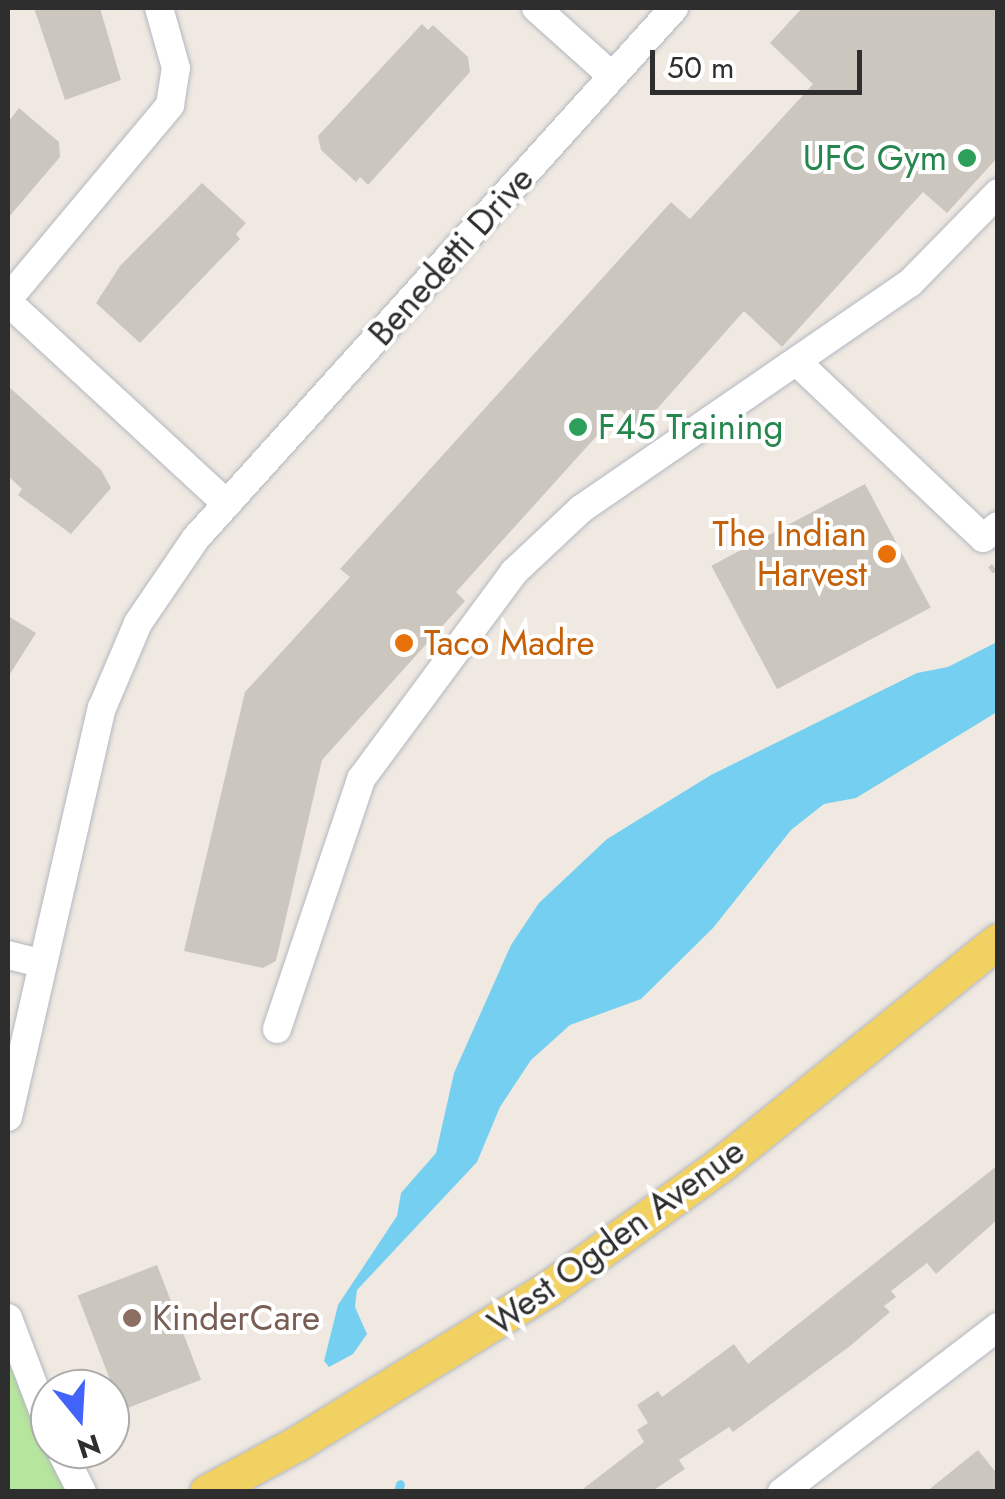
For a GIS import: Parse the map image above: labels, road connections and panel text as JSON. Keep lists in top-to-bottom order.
{
  "streets": {
    "main road": ["West Ogden Avenue"],
    "street": ["Benedetti Drive"]
  },
  "places": [
    "UFC Gym",
    "F45 Training",
    "The Indian Harvest",
    "Taco Madre",
    "KinderCare"
  ],
  "scale_bar": "50 m",
  "north": "bottom"
}
